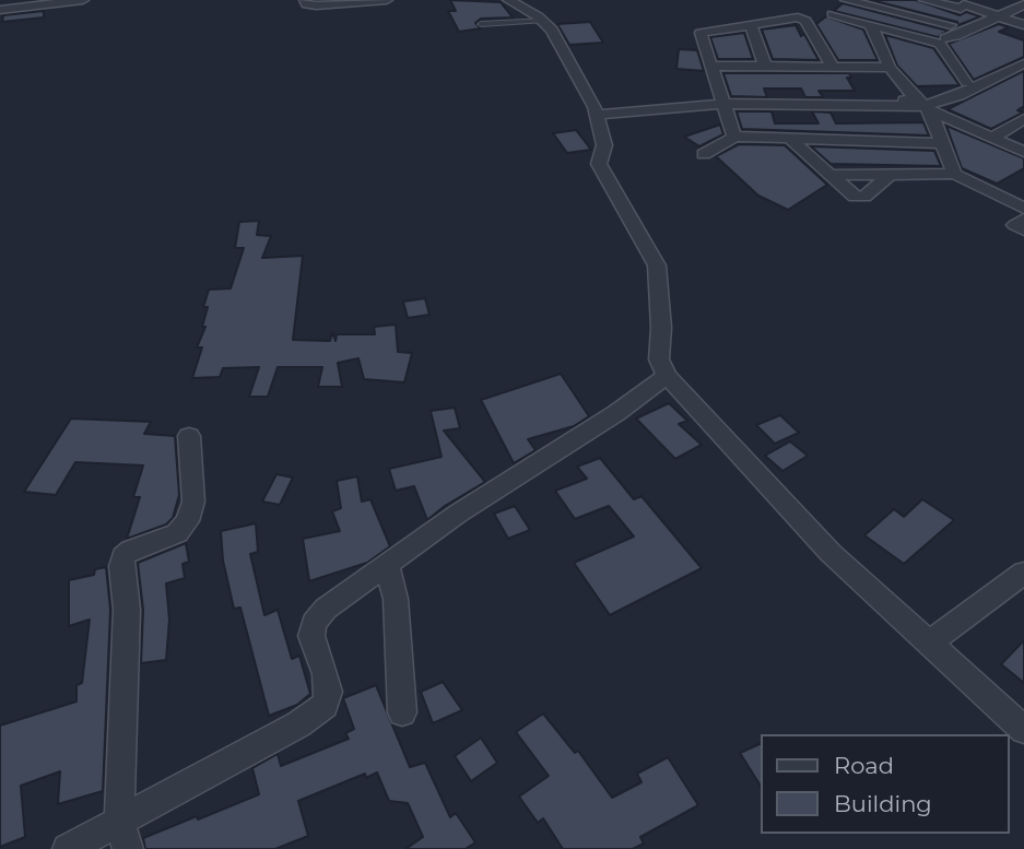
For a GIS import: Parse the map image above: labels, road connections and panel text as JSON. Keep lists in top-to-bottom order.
{
  "legend": ["Road", "Building"]
}
